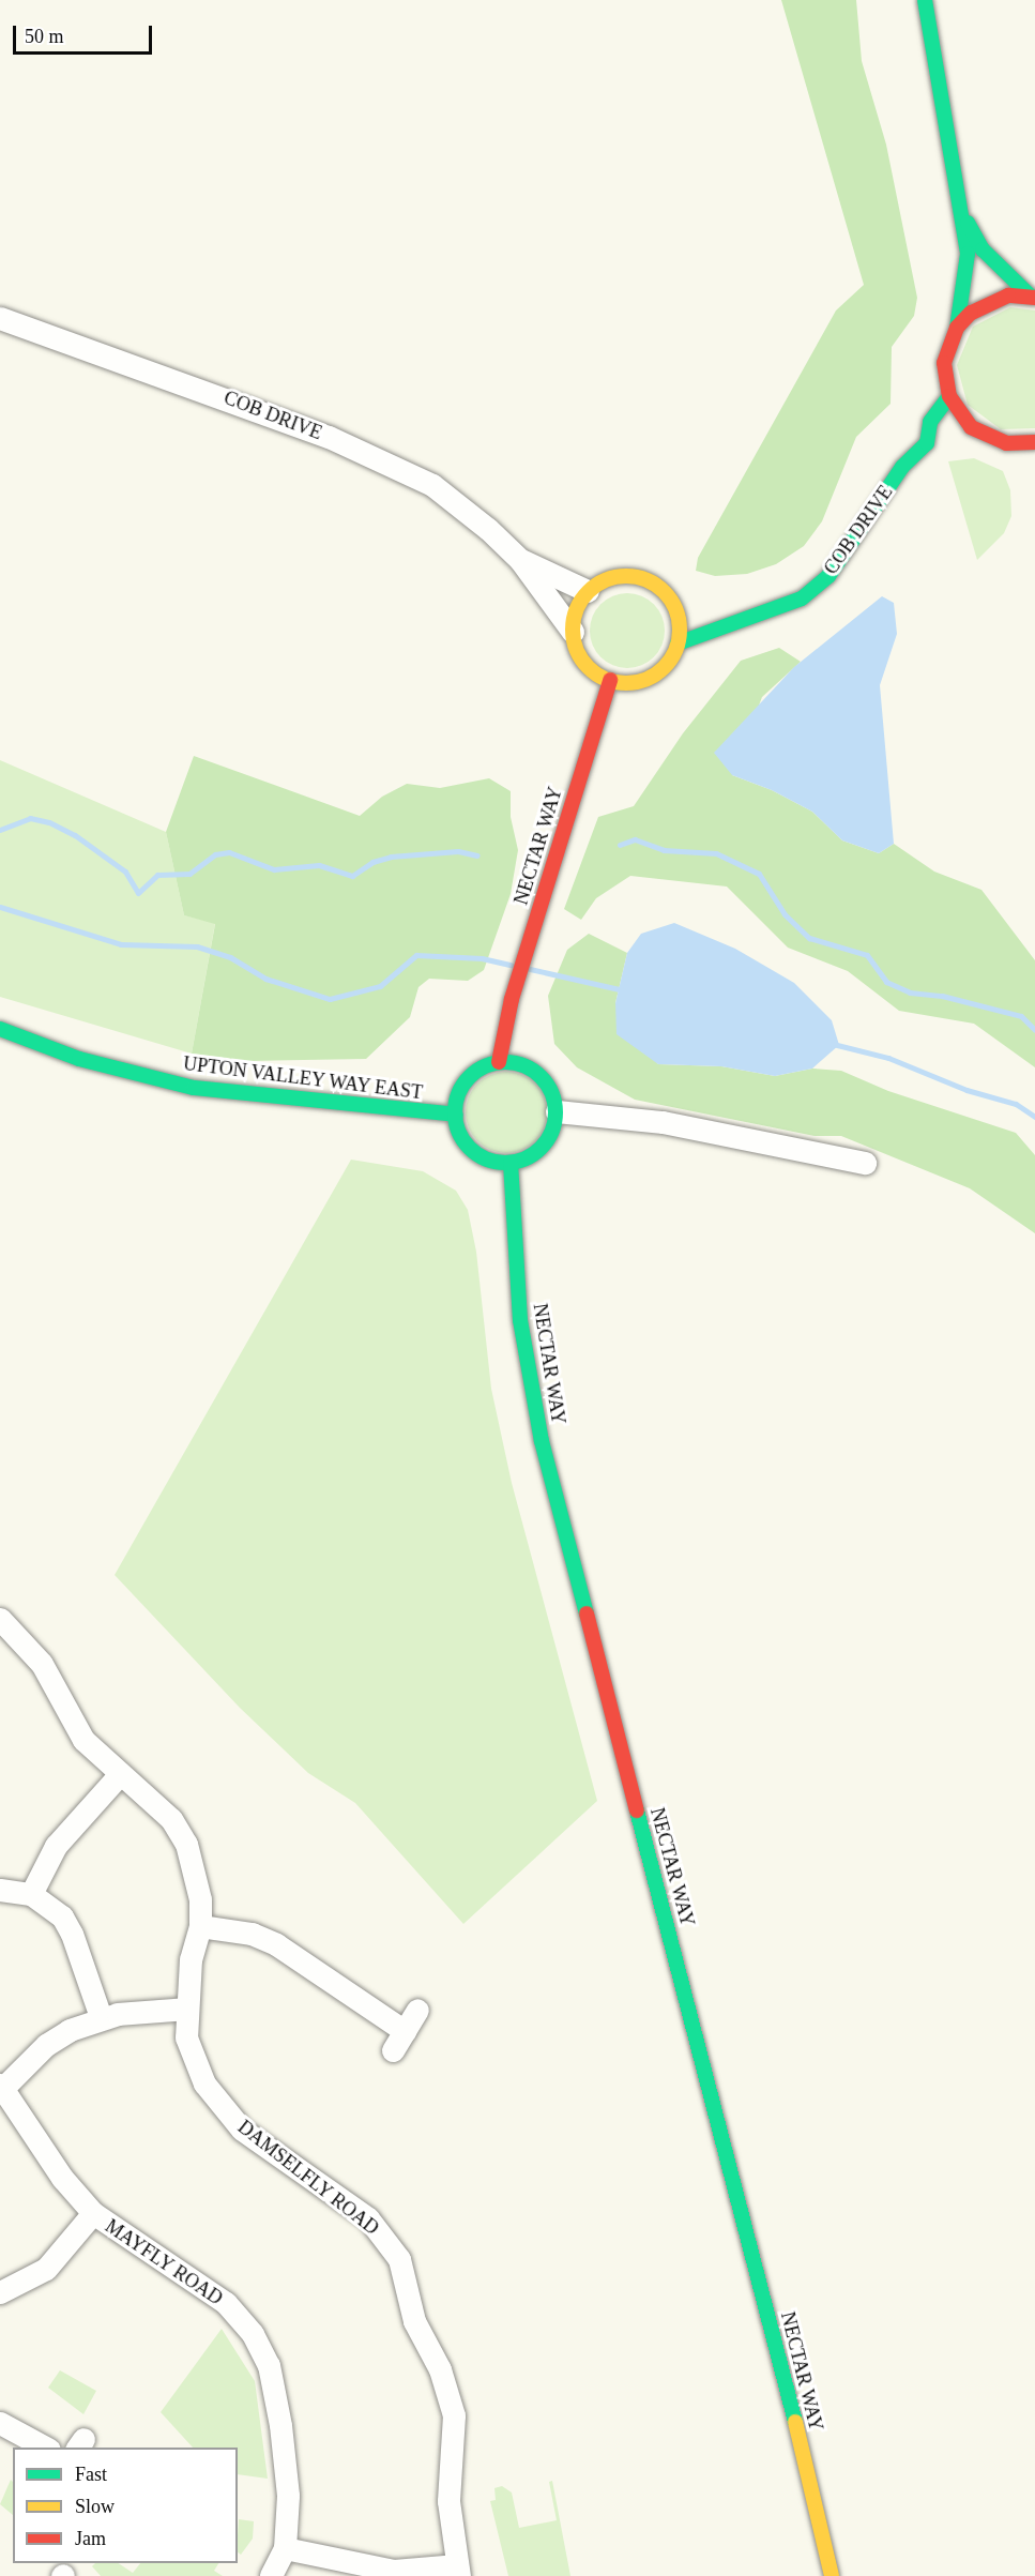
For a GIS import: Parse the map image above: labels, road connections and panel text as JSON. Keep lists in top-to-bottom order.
{
  "streets": {
    "street": [
      "COB DRIVE",
      "NECTAR WAY",
      "UPTON VALLEY WAY EAST",
      "DAMSELFLY ROAD",
      "MAYFLY ROAD"
    ]
  },
  "crossings": [
    ["COB DRIVE", "NECTAR WAY"],
    ["NECTAR WAY", "UPTON VALLEY WAY EAST"]
  ],
  "legend": ["Fast", "Slow", "Jam"],
  "scale_bar": "50 m"
}
